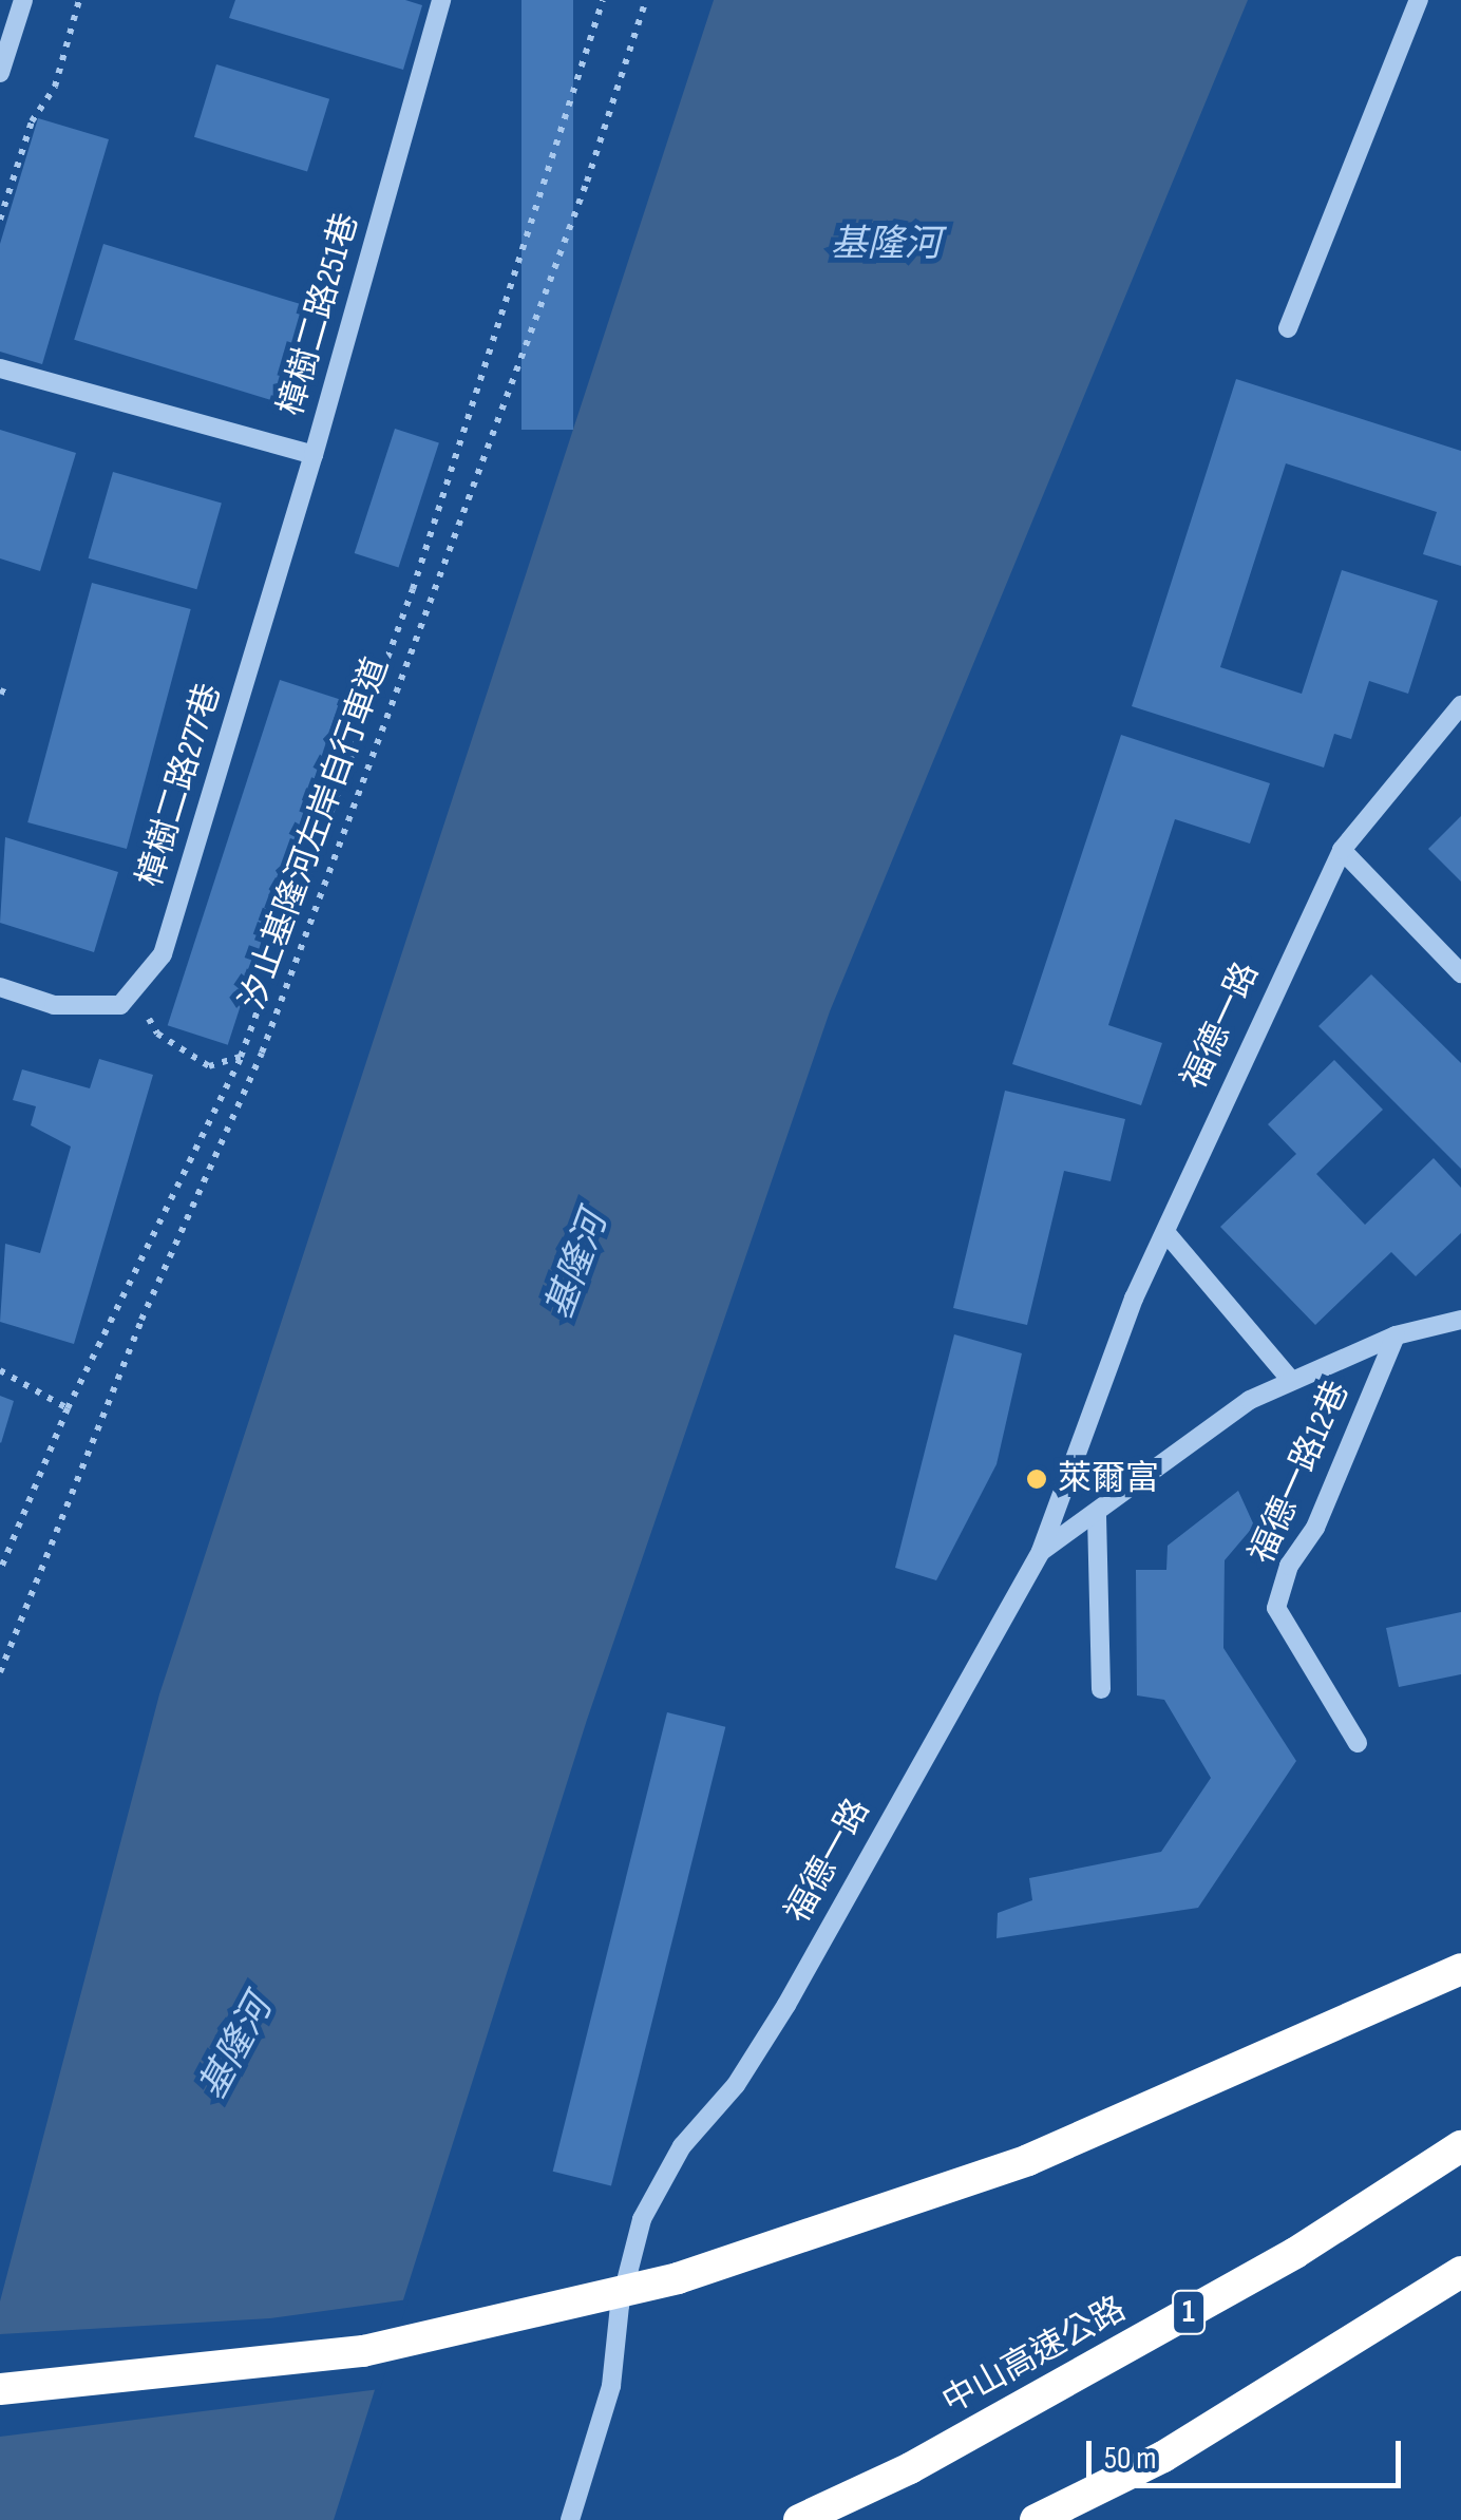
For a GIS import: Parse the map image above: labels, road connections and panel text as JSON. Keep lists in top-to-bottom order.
{
  "streets": {
    "highway": ["1", "中山高速公路"],
    "street": [
      "樟樹二路251巷",
      "樟樹二路277巷",
      "福德一路",
      "福德一路12巷"
    ],
    "path": ["汐止基隆河左岸自行車道"]
  },
  "crossings": [
    ["樟樹二路251巷", "樟樹二路277巷"]
  ],
  "water": ["基隆河"],
  "places": ["萊爾富"],
  "scale_bar": "50 m"
}
